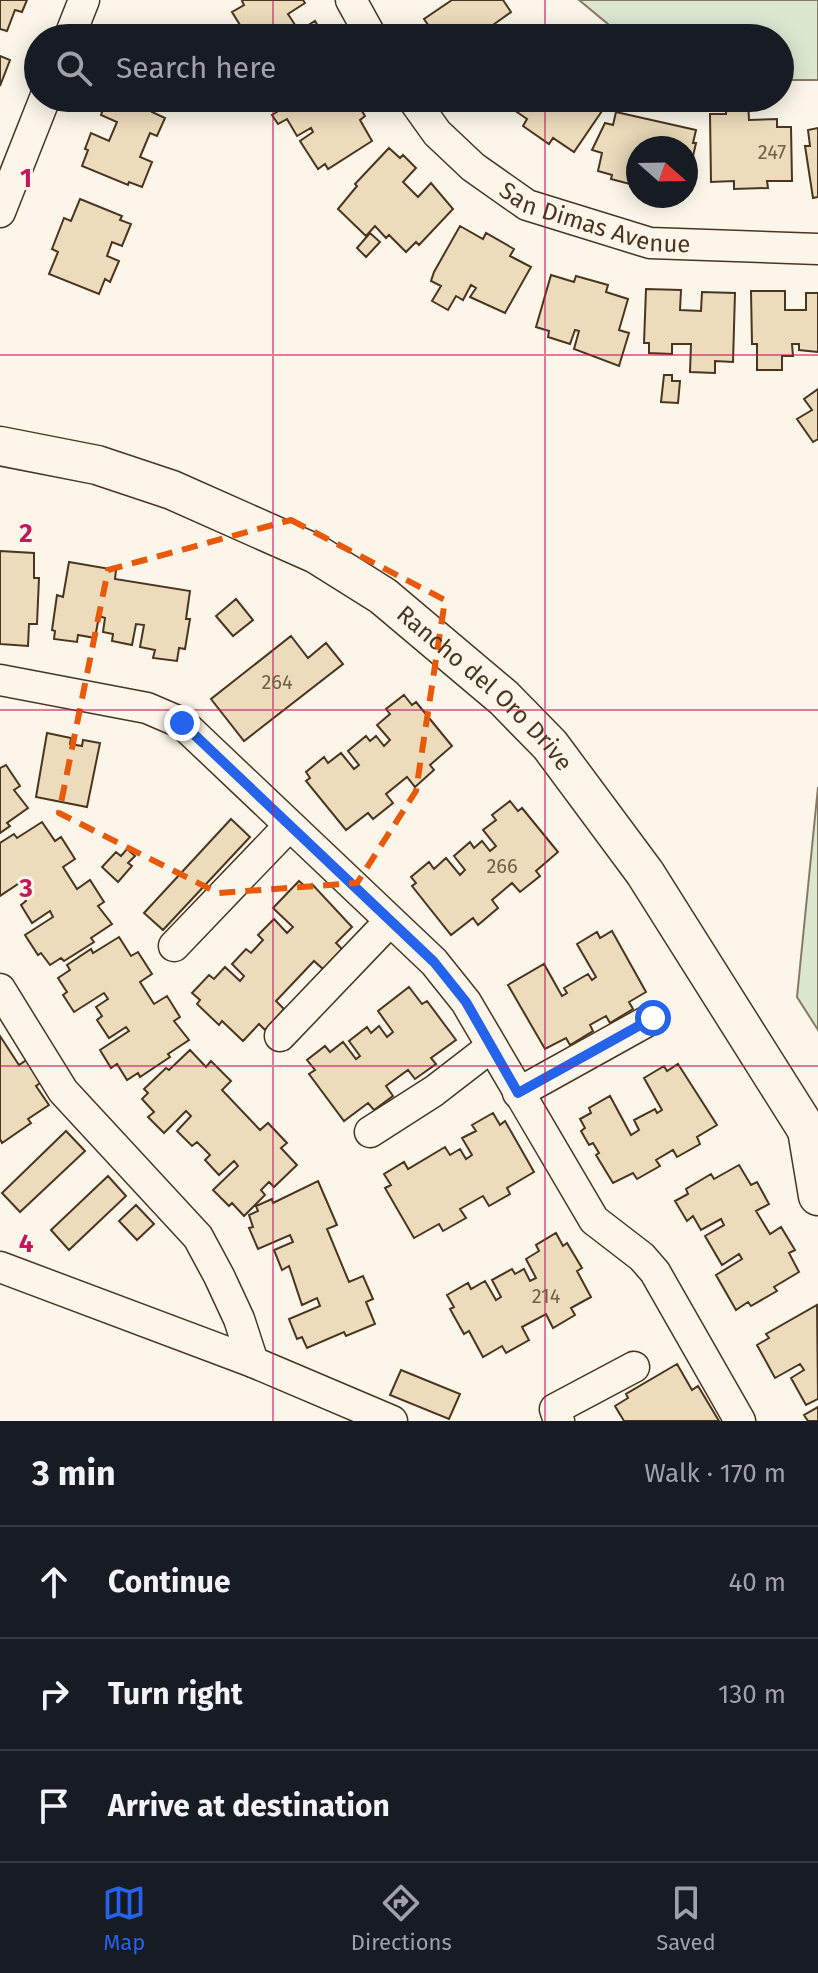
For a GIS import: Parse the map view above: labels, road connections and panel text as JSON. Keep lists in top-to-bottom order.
{
  "streets": {
    "main road": ["Rancho del Oro Drive"],
    "street": ["San Dimas Avenue"]
  },
  "house_numbers": [
    "247",
    "264",
    "266",
    "214"
  ],
  "north": "right",
  "page": {
    "search": "Search here",
    "heading": ["3 min", "Walk · 170 m"],
    "list": [
      ["Continue", "40 m"],
      ["Turn right", "130 m"],
      "Arrive at destination"
    ],
    "nav": ["Map", "Directions", "Saved"]
  },
  "grid": {
    "rows": [
      "1",
      "2",
      "3",
      "4"
    ]
  }
}
